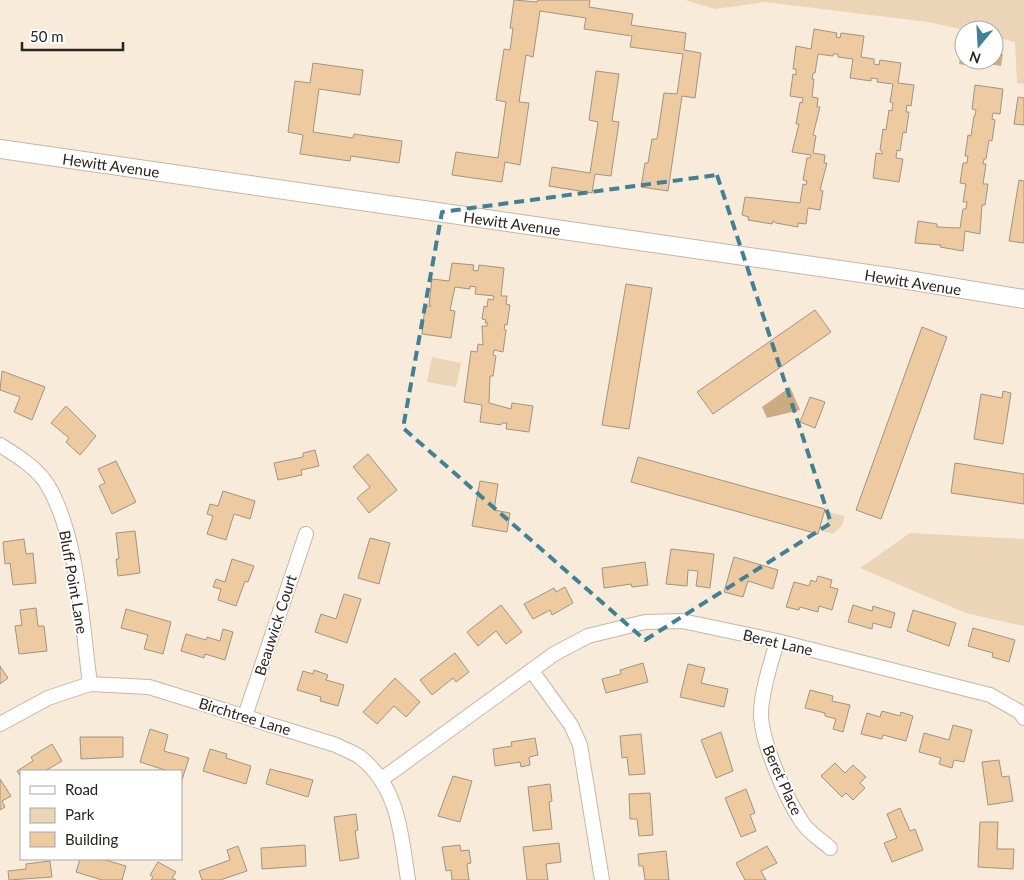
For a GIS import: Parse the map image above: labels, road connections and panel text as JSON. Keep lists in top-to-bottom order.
{
  "streets": {
    "street": [
      "Hewitt Avenue",
      "Bluff Point Lane",
      "Beauwick Court",
      "Beret Lane",
      "Birchtree Lane",
      "Beret Place"
    ]
  },
  "crossings": [
    ["Bluff Point Lane", "Birchtree Lane"],
    ["Beauwick Court", "Birchtree Lane"],
    ["Beret Lane", "Birchtree Lane"],
    ["Beret Lane", "Beret Place"]
  ],
  "legend": ["Road", "Park", "Building"],
  "scale_bar": "50 m",
  "north": "bottom"
}
